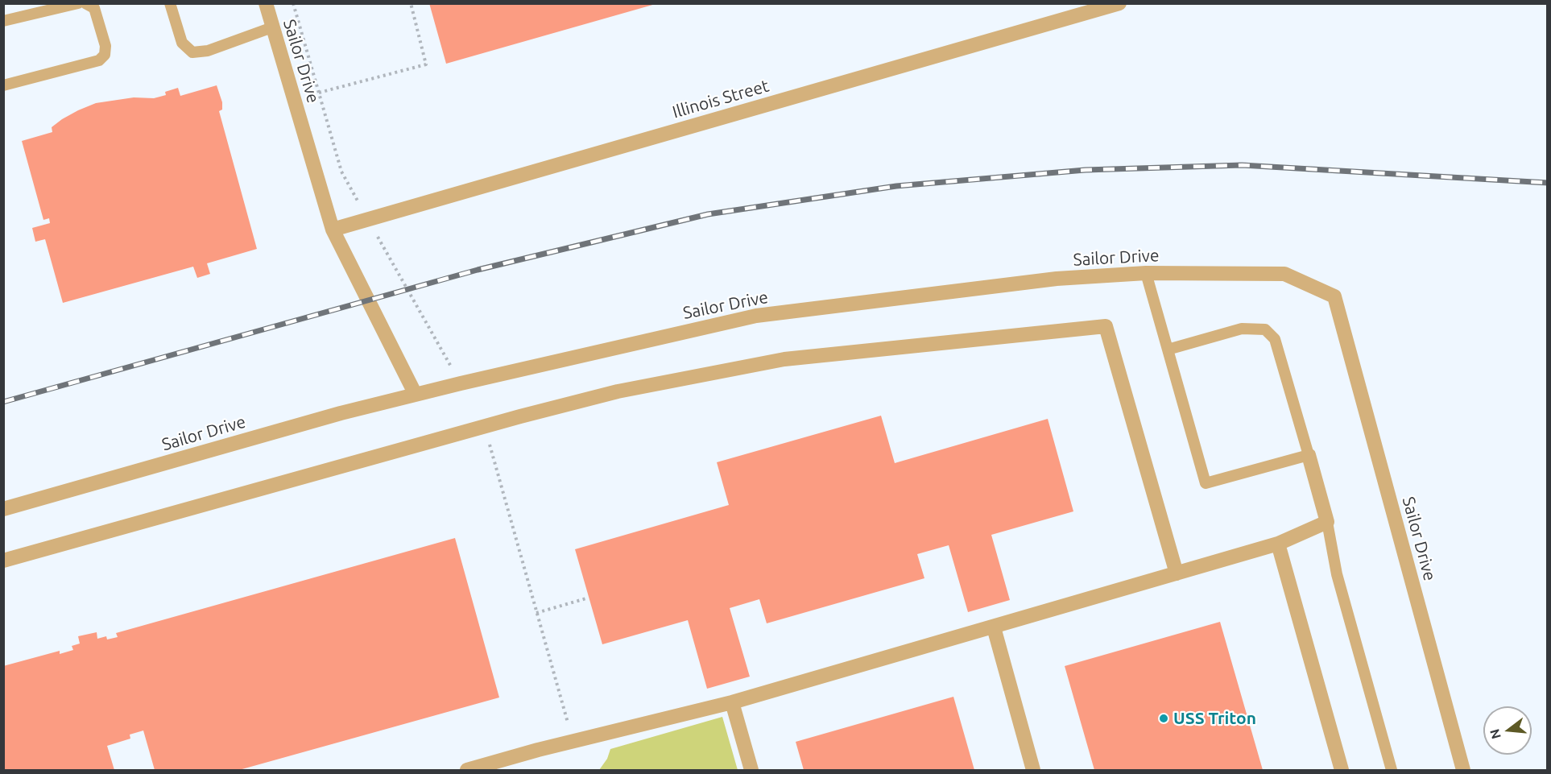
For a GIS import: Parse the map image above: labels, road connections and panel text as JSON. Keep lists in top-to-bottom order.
{
  "streets": {
    "street": ["Sailor Drive", "Illinois Street"]
  },
  "crossings": [
    ["Sailor Drive", "Illinois Street"]
  ],
  "places": ["USS Triton"],
  "north": "left"
}
